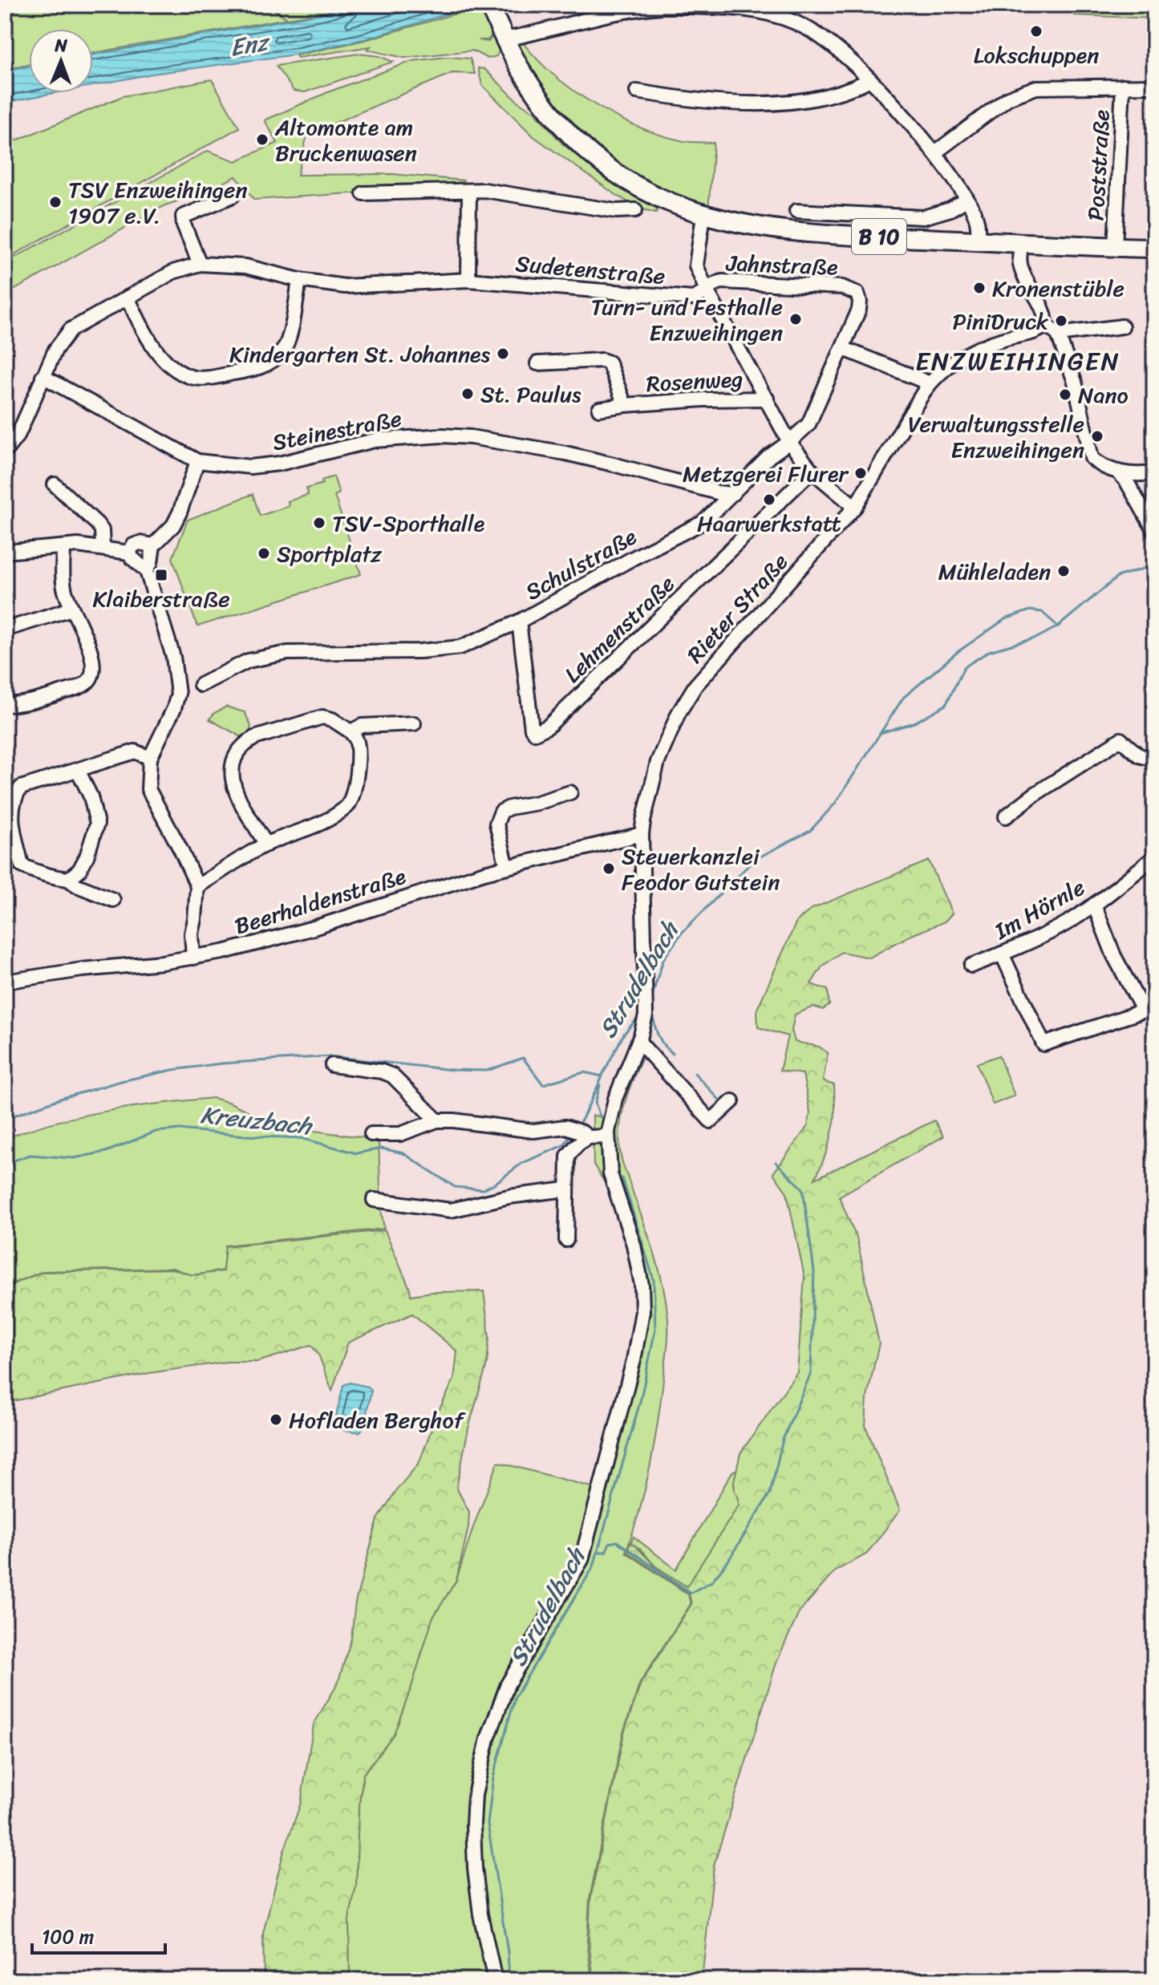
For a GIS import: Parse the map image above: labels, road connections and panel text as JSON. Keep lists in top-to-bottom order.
{
  "streets": {
    "main road": ["B 10"],
    "street": [
      "Poststraße",
      "Jahnstraße",
      "Sudetenstraße",
      "Rosenweg",
      "Steinestraße",
      "Schulstraße",
      "Rieter Straße",
      "Lehmenstraße",
      "Beerhaldenstraße",
      "Im Hörnle"
    ]
  },
  "crossings": [
    ["Poststraße", "B 10"],
    ["Jahnstraße", "Sudetenstraße"],
    ["Jahnstraße", "Schulstraße"],
    ["Sudetenstraße", "Steinestraße"],
    ["Steinestraße", "Schulstraße"],
    ["Schulstraße", "Lehmenstraße"],
    ["Rieter Straße", "Beerhaldenstraße"]
  ],
  "districts": ["ENZWEIHINGEN"],
  "water": ["Enz", "Strudelbach", "Kreuzbach"],
  "places": {
    "other": [
      "Lokschuppen",
      "Altomonte am Bruckenwasen",
      "TSV Enzweihingen 1907 e.V.",
      "Kronenstüble",
      "Turn- und Festhalle Enzweihingen",
      "PiniDruck",
      "Kindergarten St. Johannes",
      "St. Paulus",
      "Nano",
      "Verwaltungsstelle Enzweihingen",
      "Metzgerei Flurer",
      "Haarwerkstatt",
      "TSV-Sporthalle",
      "Sportplatz",
      "Mühleladen",
      "Steuerkanzlei Feodor Gutstein",
      "Hofladen Berghof"
    ],
    "transit": ["Klaiberstraße"]
  },
  "scale_bar": "100 m",
  "north": "top"
}
